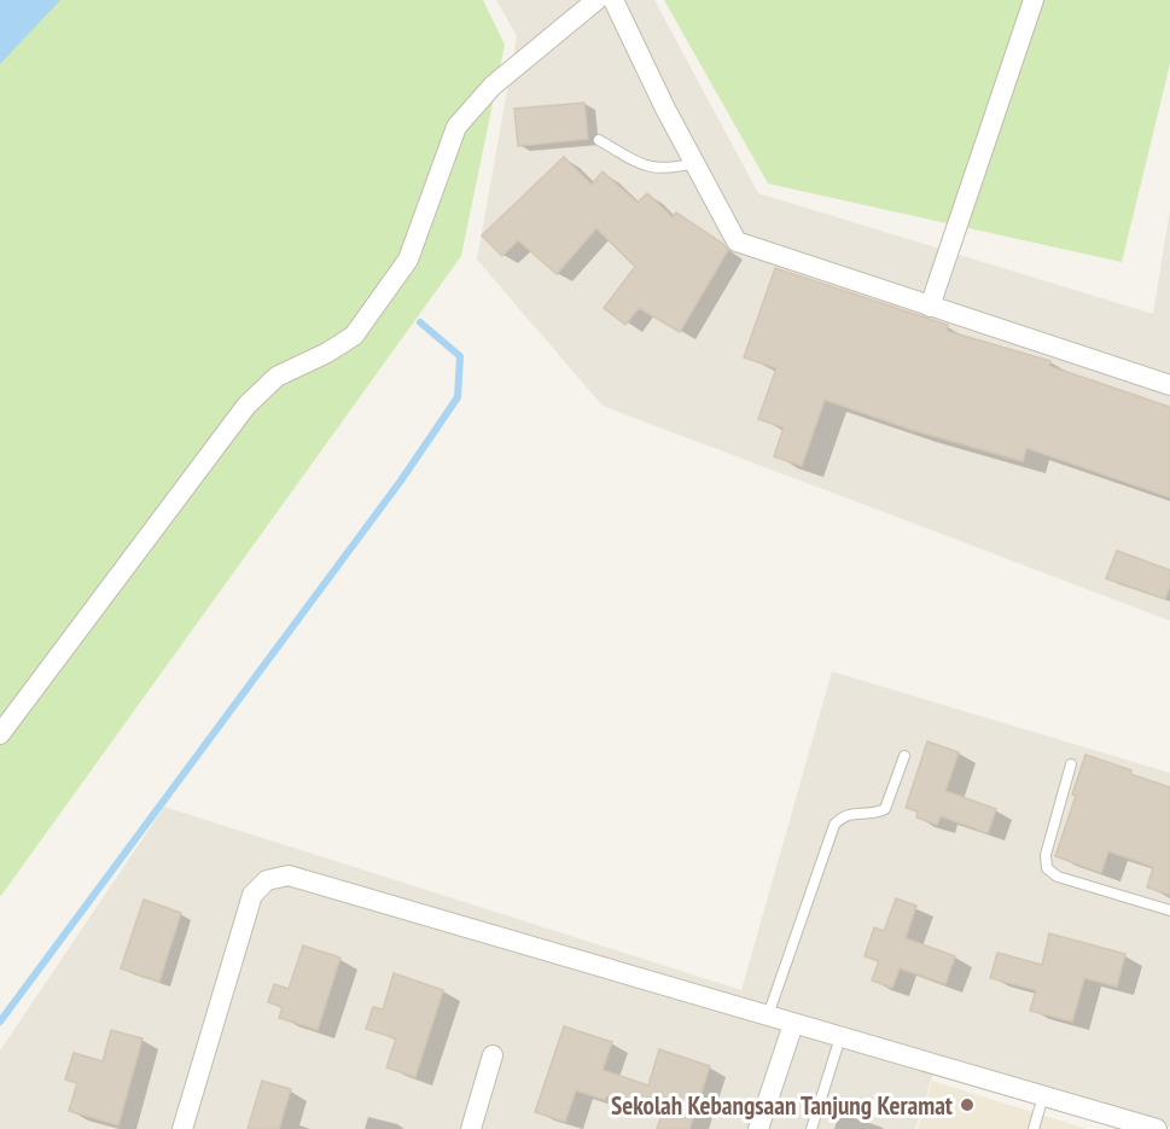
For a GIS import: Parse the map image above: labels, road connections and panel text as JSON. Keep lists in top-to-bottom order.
{
  "places": ["Sekolah Kebangsaan Tanjung Keramat"]
}
